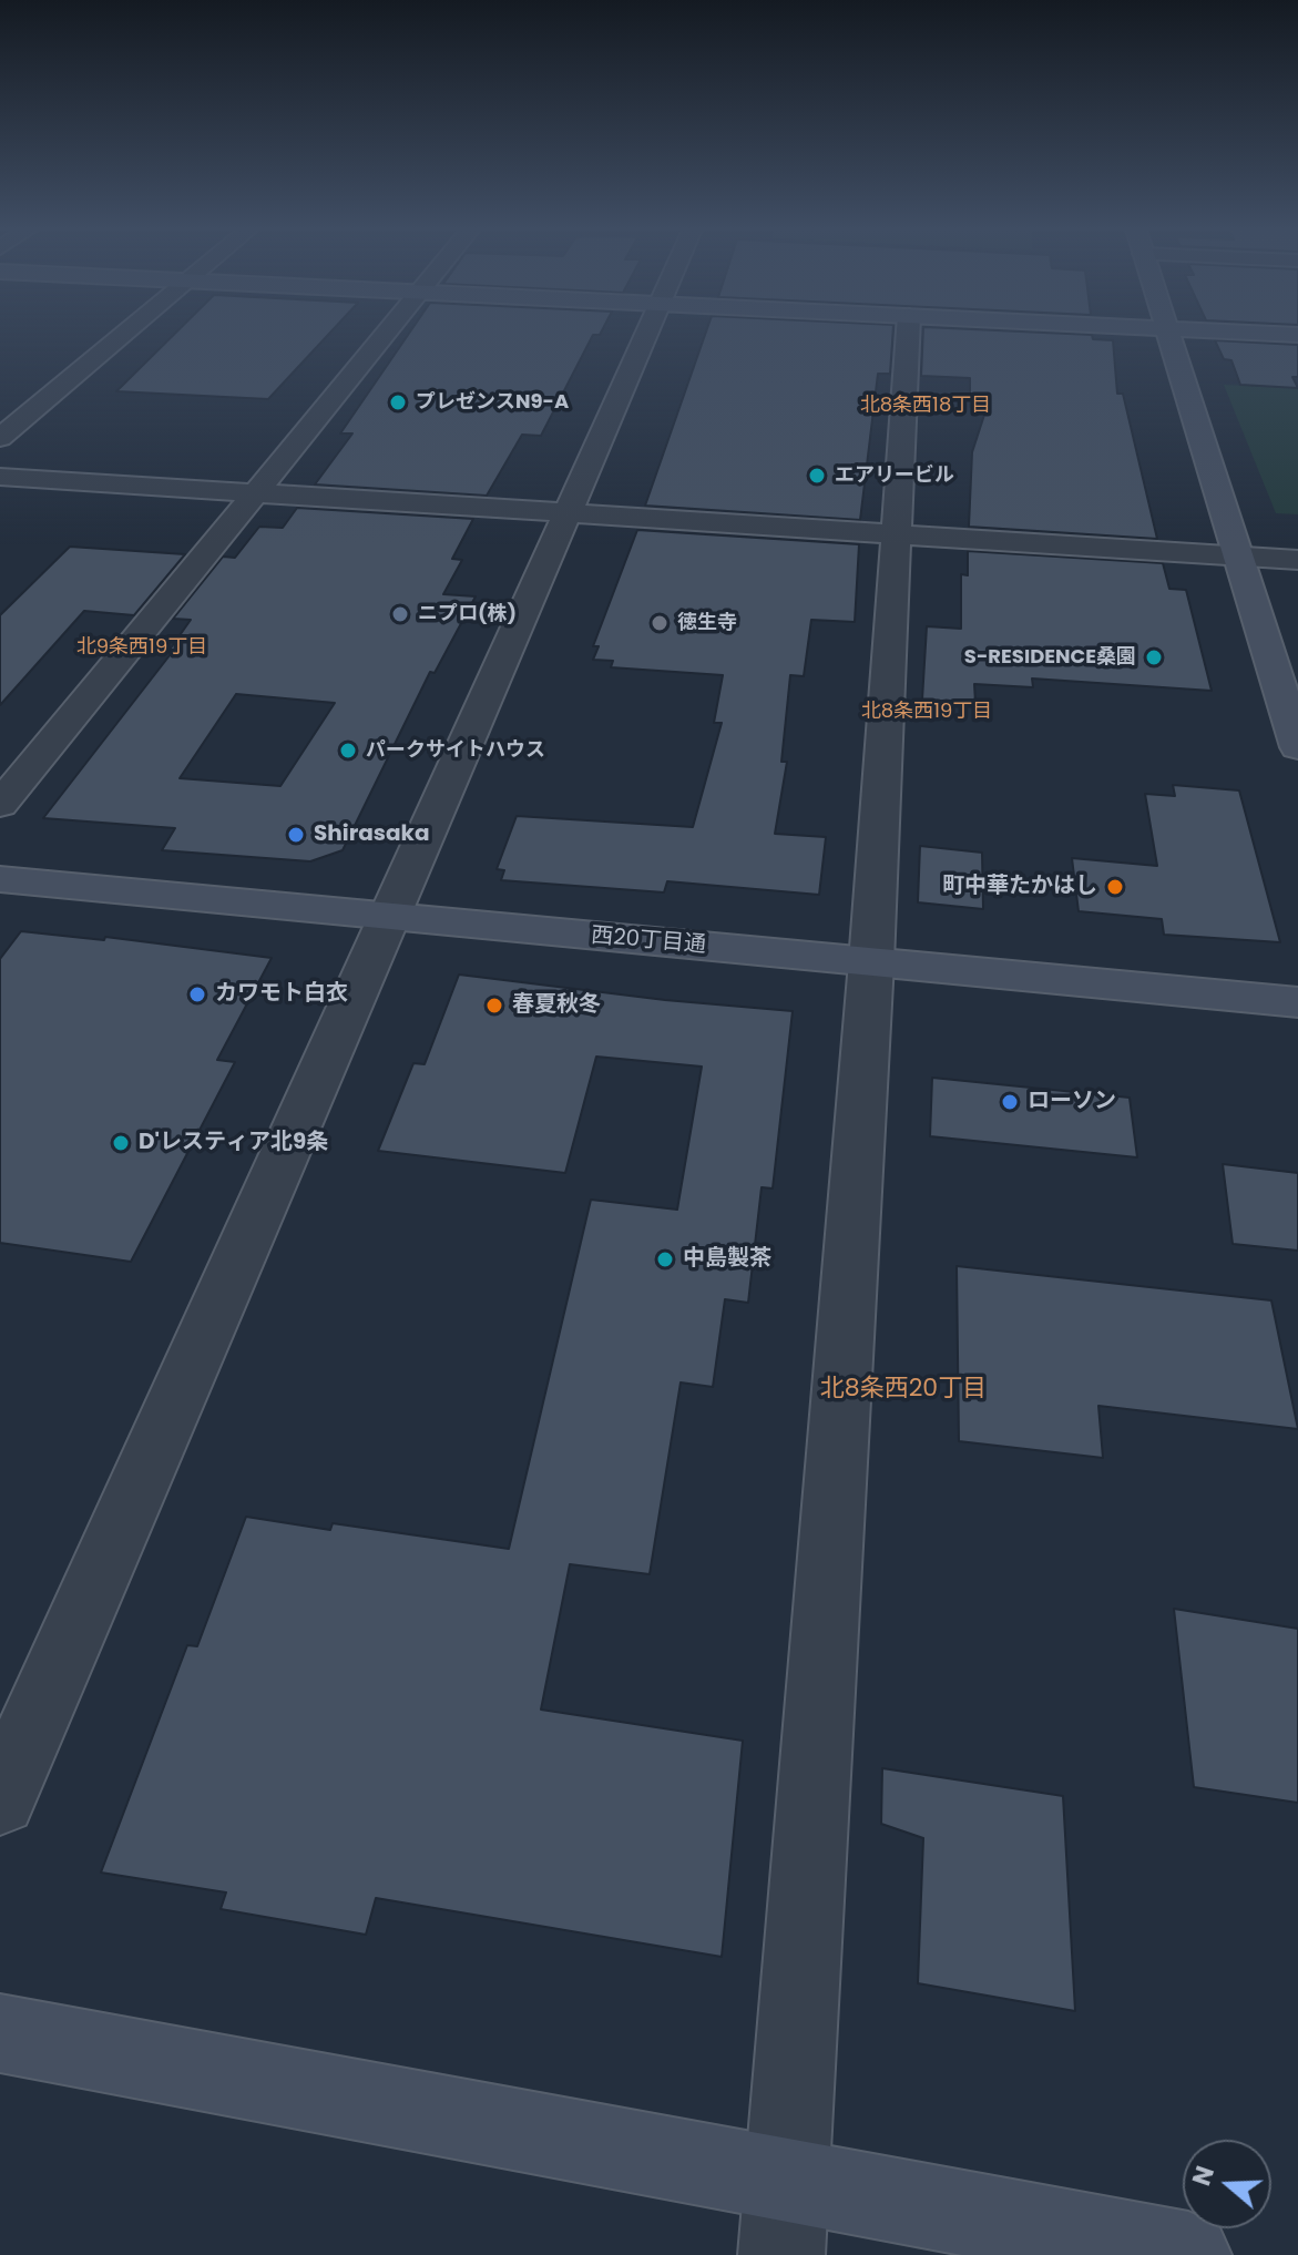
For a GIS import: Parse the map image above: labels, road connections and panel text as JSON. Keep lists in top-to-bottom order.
{
  "streets": {
    "street": ["西20丁目通"]
  },
  "districts": [
    "北8条西18丁目",
    "北9条西19丁目",
    "北8条西19丁目",
    "北8条西20丁目"
  ],
  "places": [
    "プレゼンスN9-A",
    "エアリービル",
    "ニプロ(株)",
    "徳生寺",
    "S-RESIDENCE桑園",
    "パークサイトハウス",
    "Shirasaka",
    "町中華たかはし",
    "カワモト白衣",
    "春夏秋冬",
    "ローソン",
    "D'レスティア北9条",
    "中島製茶"
  ],
  "north": "left"
}
